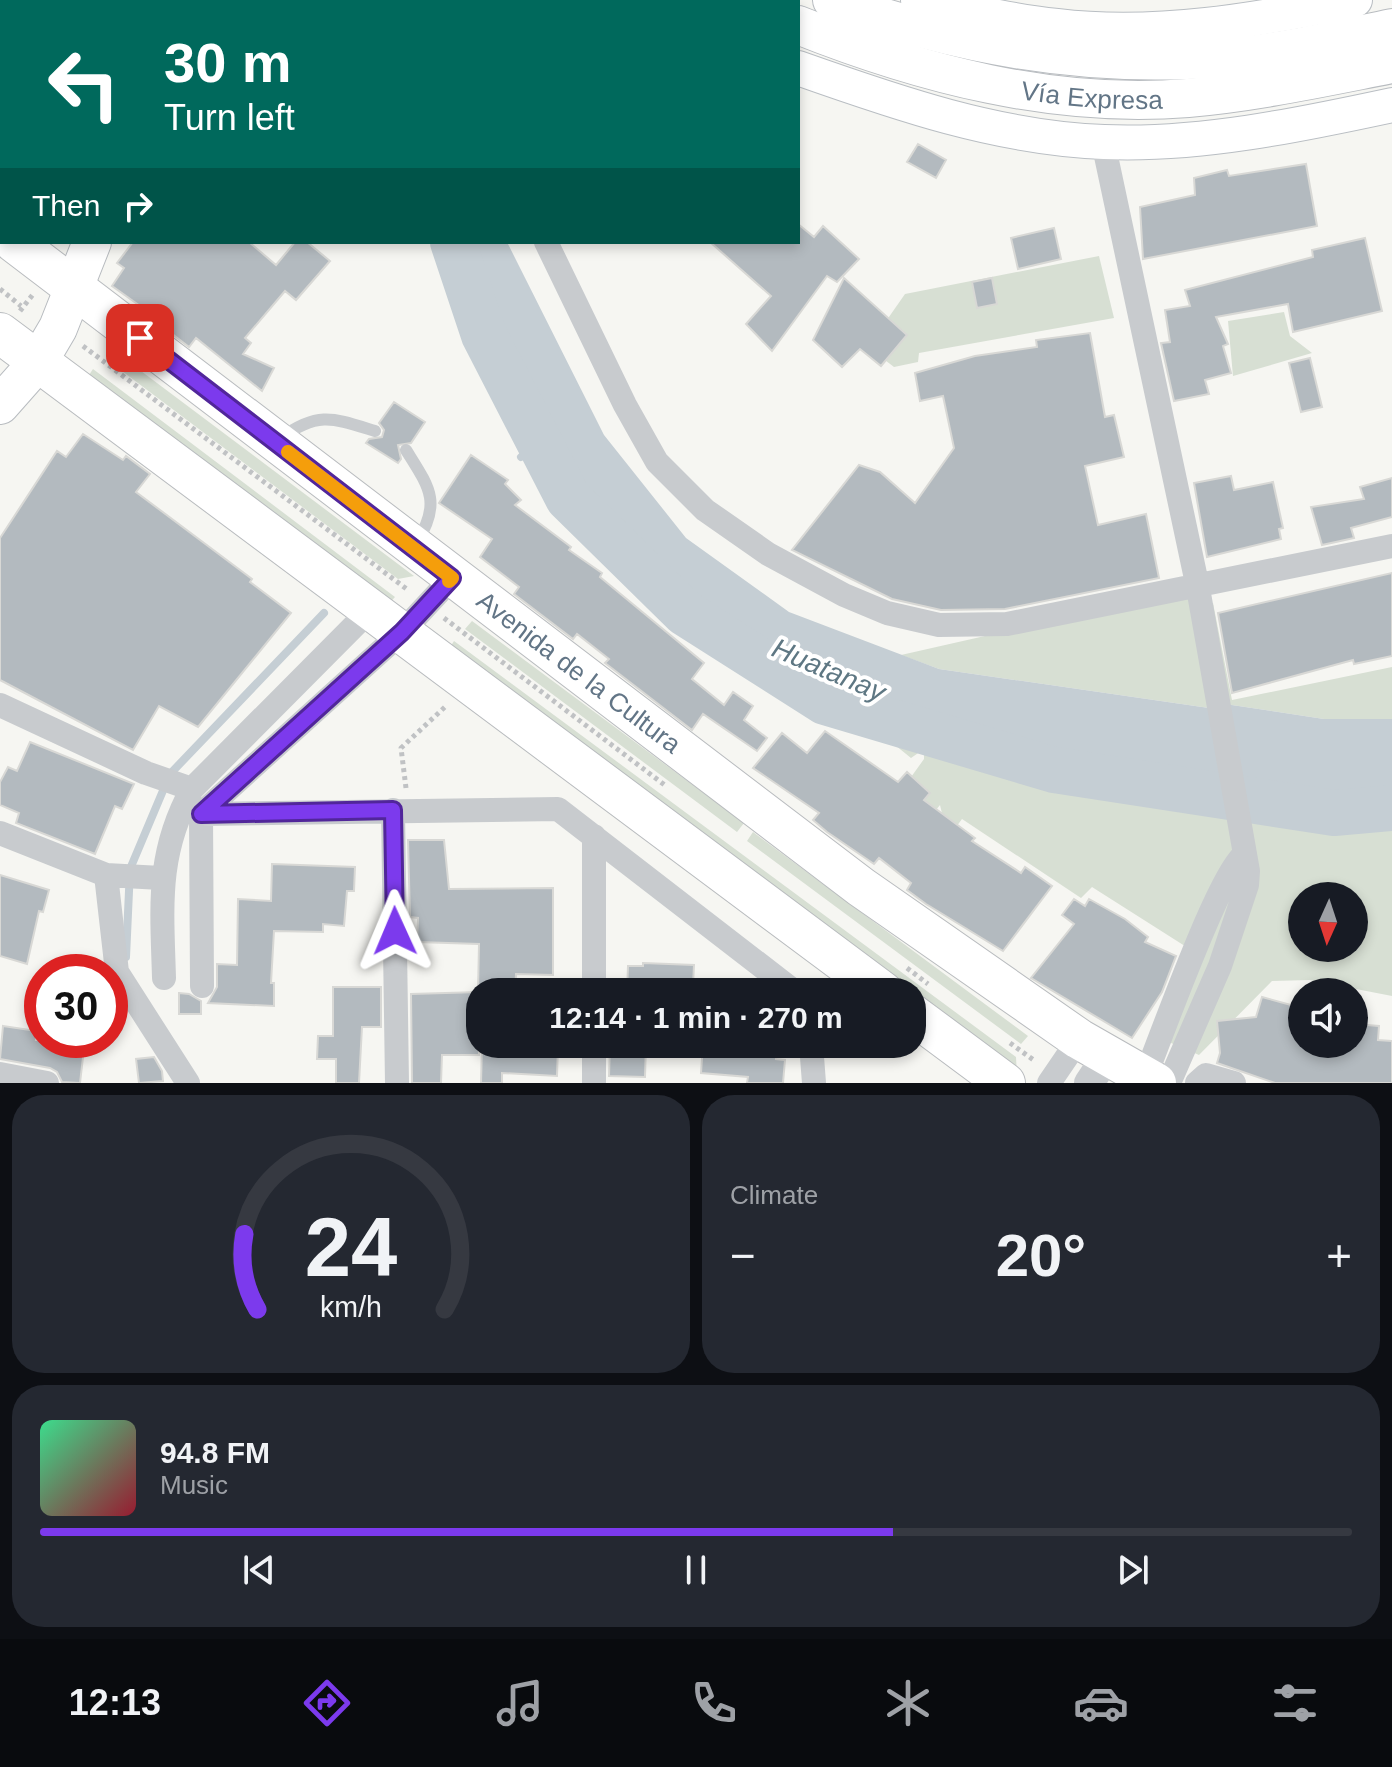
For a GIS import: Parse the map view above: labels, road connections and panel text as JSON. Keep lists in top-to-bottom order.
{
  "streets": {
    "highway": ["Avenida de la Cultura"],
    "main road": ["Vía Expresa"]
  },
  "water": ["Huatanay"],
  "north": "bottom",
  "page": {
    "turn": ["30 m", "Turn left"],
    "then": "Then",
    "limit": "30",
    "trip": "12:14 · 1 min · 270 m",
    "tile": "Climate",
    "heat": ["−", "20°", "+"],
    "song": ["94.8 FM", "Music"],
    "tabs": "12:13",
    "gauge": ["24", "km/h"]
  }
}
